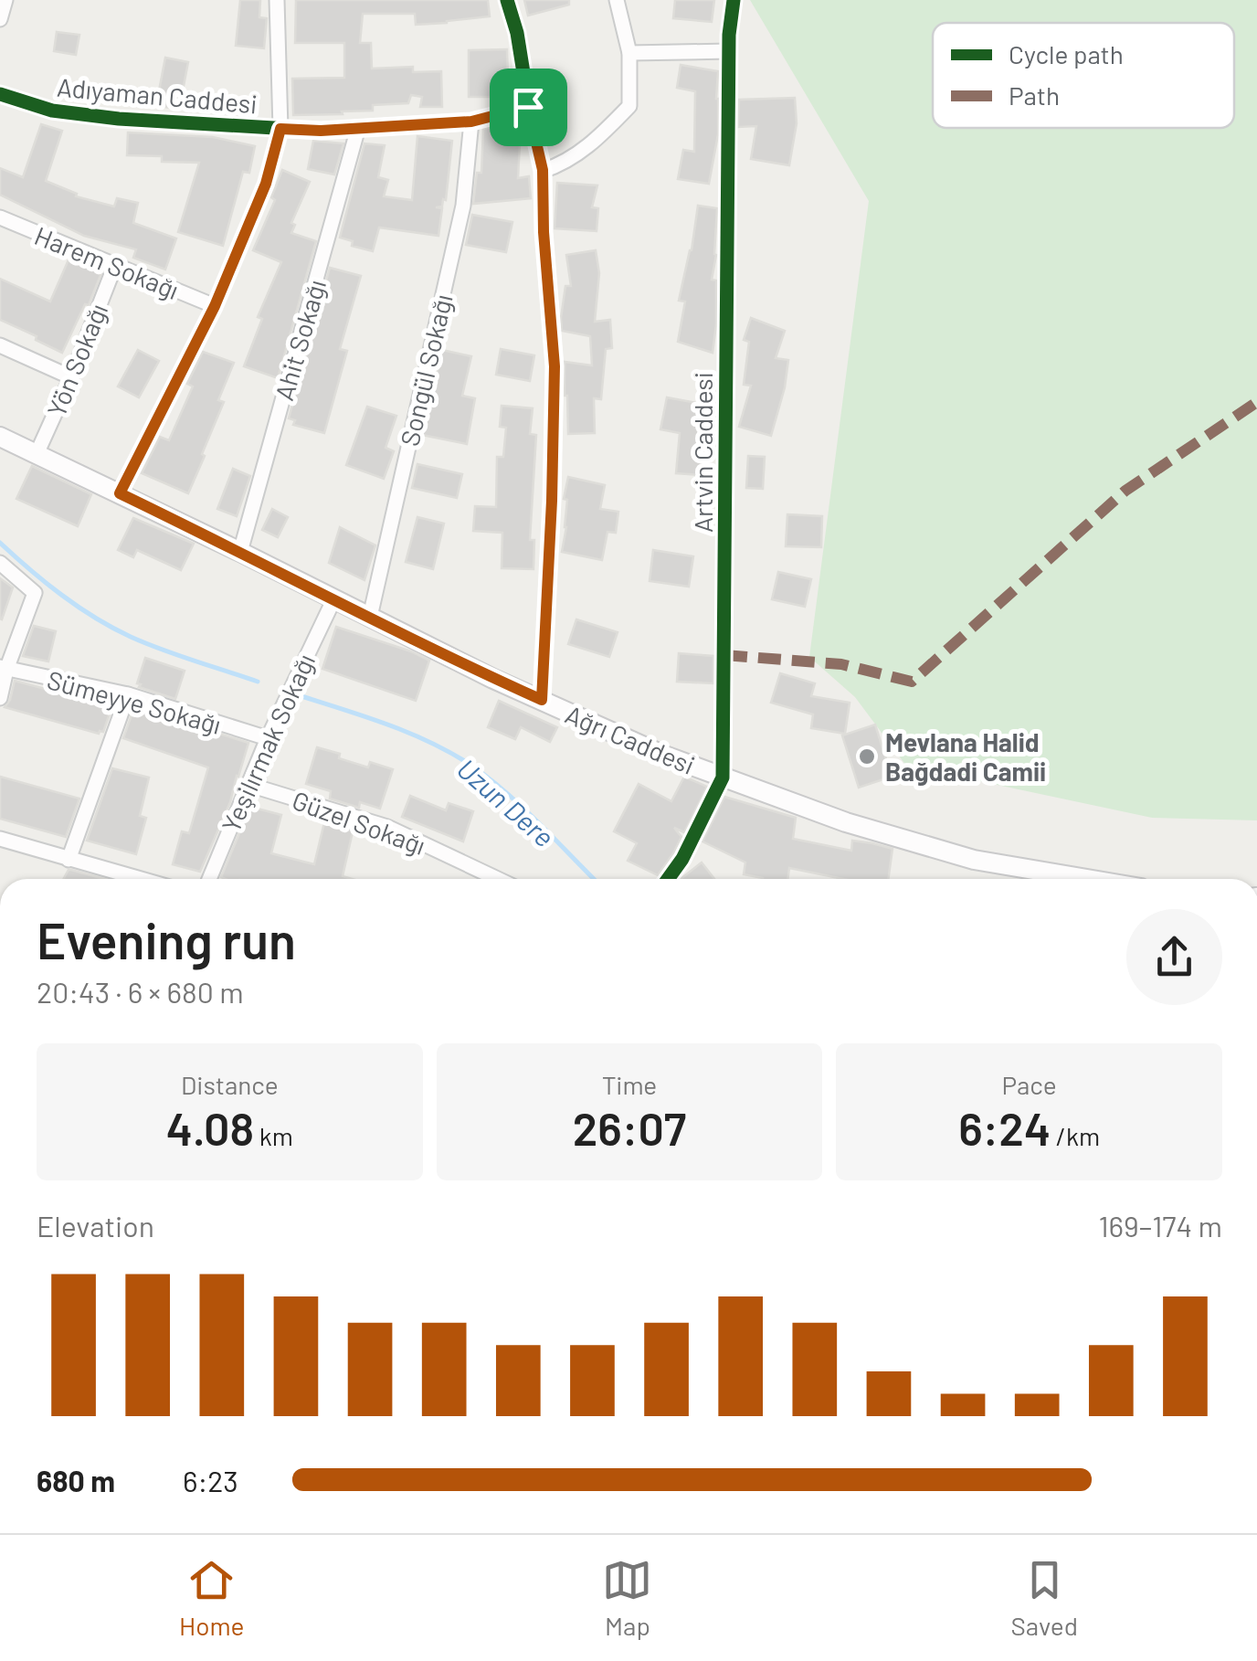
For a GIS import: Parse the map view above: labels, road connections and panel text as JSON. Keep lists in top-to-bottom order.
{
  "streets": {
    "main road": ["Ağrı Caddesi"],
    "street": [
      "Adıyaman Caddesi",
      "Harem Sokağı",
      "Ahit Sokağı",
      "Yön Sokağı",
      "Songül Sokağı",
      "Artvin Caddesi",
      "Sümeyye Sokağı",
      "Yeşilırmak Sokağı",
      "Güzel Sokağı"
    ]
  },
  "crossings": [
    ["Adıyaman Caddesi", "Ahit Sokağı"],
    ["Adıyaman Caddesi", "Songül Sokağı"],
    ["Harem Sokağı", "Yön Sokağı"],
    ["Ahit Sokağı", "Ağrı Caddesi"],
    ["Yön Sokağı", "Ağrı Caddesi"],
    ["Songül Sokağı", "Ağrı Caddesi"],
    ["Artvin Caddesi", "Ağrı Caddesi"],
    ["Sümeyye Sokağı", "Yeşilırmak Sokağı"],
    ["Ağrı Caddesi", "Yeşilırmak Sokağı"],
    ["Yeşilırmak Sokağı", "Güzel Sokağı"]
  ],
  "water": ["Uzun Dere"],
  "places": ["Mevlana Halid Bağdadi Camii"],
  "legend": ["Cycle path", "Path"],
  "page": {
    "heading": ["Evening run", "20:43 · 6 × 680 m"],
    "stats": [
      ["Distance", "4.08 km"],
      ["Time", "26:07"],
      ["Pace", "6:24 /km"]
    ],
    "chart": ["Elevation", "169–174 m"],
    "list": [
      {
        "name": "680 m",
        "note": "6:23"
      }
    ],
    "tabs": ["Home", "Map", "Saved"]
  }
}
